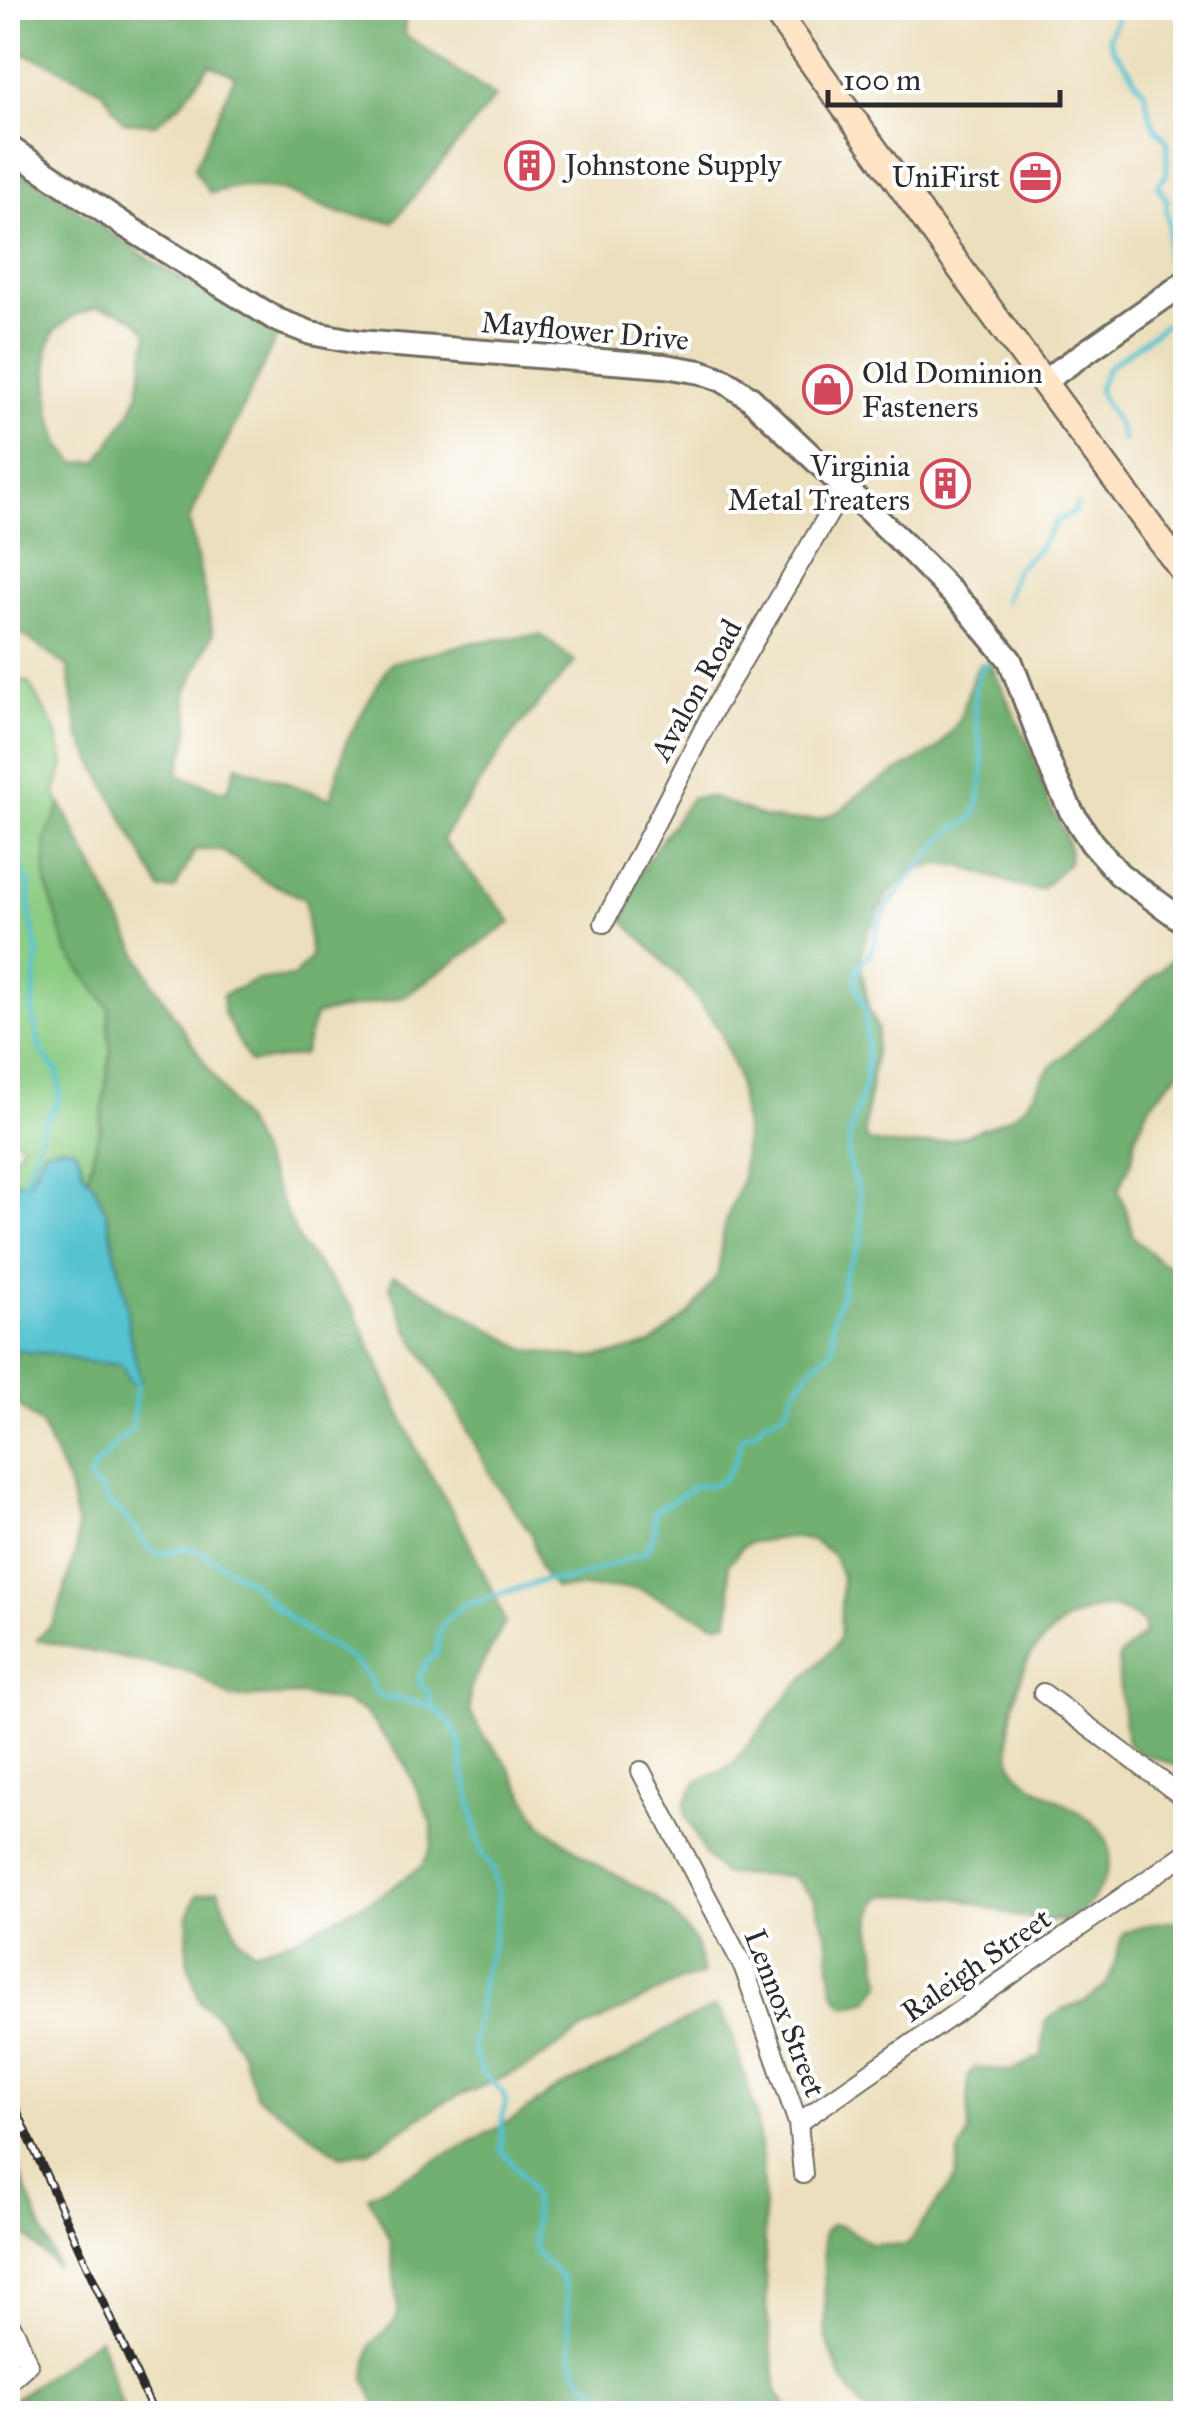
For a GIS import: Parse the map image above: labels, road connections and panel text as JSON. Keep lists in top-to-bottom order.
{
  "streets": {
    "street": [
      "Mayflower Drive",
      "Avalon Road",
      "Raleigh Street",
      "Lennox Street"
    ]
  },
  "crossings": [
    ["Mayflower Drive", "Avalon Road"],
    ["Raleigh Street", "Lennox Street"]
  ],
  "places": {
    "building": ["Johnstone Supply", "Virginia Metal Treaters"],
    "office": ["UniFirst"],
    "shop": ["Old Dominion Fasteners"]
  },
  "scale_bar": "100 m"
}
